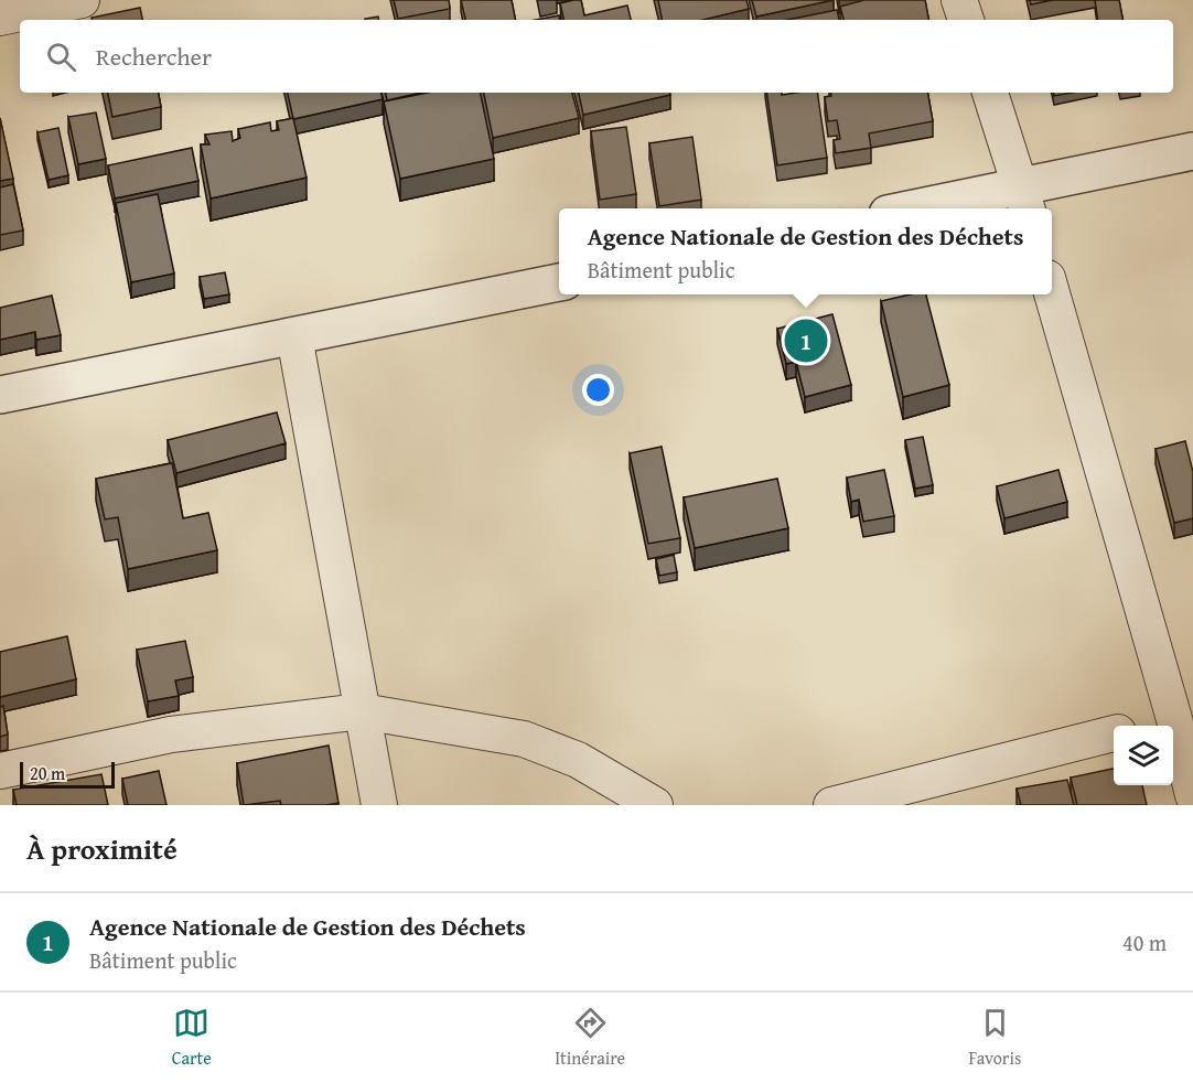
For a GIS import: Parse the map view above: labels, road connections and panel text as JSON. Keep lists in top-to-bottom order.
{
  "scale_bar": "20 m",
  "page": {
    "search": "Rechercher",
    "popup": ["Agence Nationale de Gestion des Déchets", "Bâtiment public"],
    "pins": "1",
    "scale": "20 m",
    "heading": "À proximité",
    "list": [
      {
        "mark": "1",
        "name": "Agence Nationale de Gestion des Déchets",
        "note": "Bâtiment public",
        "value": "40 m"
      }
    ],
    "nav": ["Carte", "Itinéraire", "Favoris"]
  }
}
